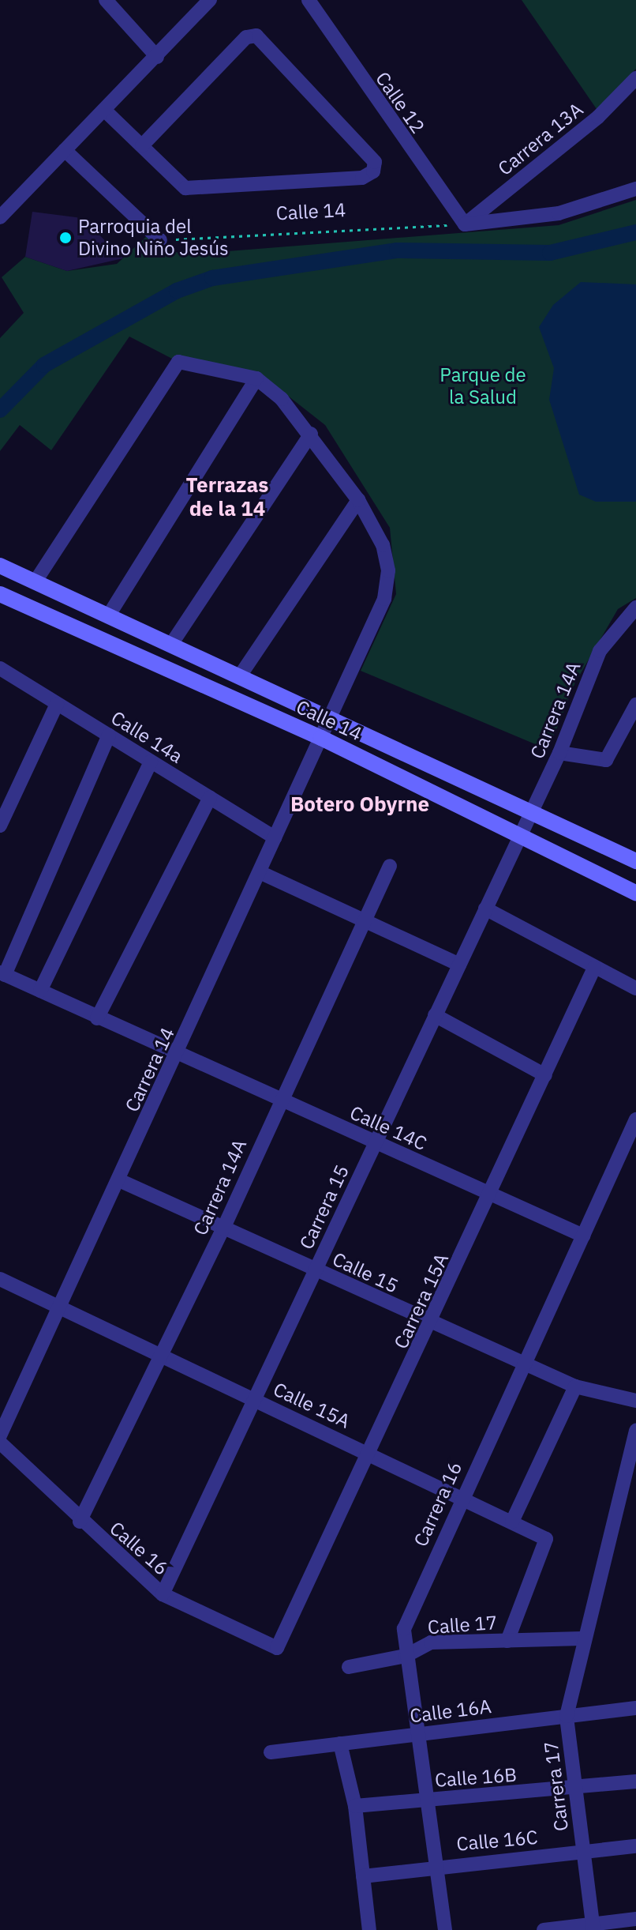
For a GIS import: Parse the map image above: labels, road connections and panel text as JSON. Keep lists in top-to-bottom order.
{
  "streets": {
    "main road": ["Calle 14"],
    "street": [
      "Calle 12",
      "Carrera 13A",
      "Carrera 14A",
      "Calle 14a",
      "Carrera 14",
      "Calle 14C",
      "Carrera 15",
      "Calle 15",
      "Carrera 15A",
      "Calle 15A",
      "Carrera 16",
      "Calle 16",
      "Calle 17",
      "Calle 16A",
      "Calle 16B",
      "Carrera 17",
      "Calle 16C"
    ]
  },
  "crossings": [
    ["Calle 12", "Carrera 13A"],
    ["Calle 12", "Calle 14"],
    ["Carrera 13A", "Calle 14"],
    ["Calle 14", "Carrera 14A"],
    ["Calle 14", "Carrera 14"],
    ["Calle 14", "Carrera 15"],
    ["Carrera 14A", "Calle 14C"],
    ["Carrera 14A", "Carrera 15"],
    ["Carrera 14A", "Calle 15"],
    ["Carrera 14A", "Calle 15A"],
    ["Carrera 14A", "Calle 16"],
    ["Calle 14a", "Carrera 14"],
    ["Carrera 14", "Calle 14C"],
    ["Carrera 14", "Calle 15"],
    ["Carrera 14", "Calle 15A"],
    ["Calle 14C", "Carrera 15"],
    ["Calle 14C", "Carrera 15A"],
    ["Calle 14C", "Carrera 16"],
    ["Carrera 15", "Calle 15"],
    ["Carrera 15", "Calle 15A"],
    ["Carrera 15", "Calle 16"],
    ["Calle 15", "Carrera 15A"],
    ["Calle 15", "Carrera 16"],
    ["Carrera 15A", "Calle 15A"],
    ["Carrera 15A", "Calle 16"],
    ["Calle 15A", "Carrera 16"],
    ["Calle 15A", "Calle 17"],
    ["Carrera 16", "Calle 17"],
    ["Carrera 16", "Calle 16A"],
    ["Carrera 16", "Calle 16B"],
    ["Carrera 16", "Calle 16C"],
    ["Calle 17", "Carrera 17"],
    ["Calle 16A", "Carrera 17"],
    ["Calle 16B", "Carrera 17"],
    ["Carrera 17", "Calle 16C"]
  ],
  "districts": ["Terrazas de la 14", "Botero Obyrne"],
  "parks": ["Parque de la Salud"],
  "places": ["Parroquia del Divino Niño Jesús"]
}
